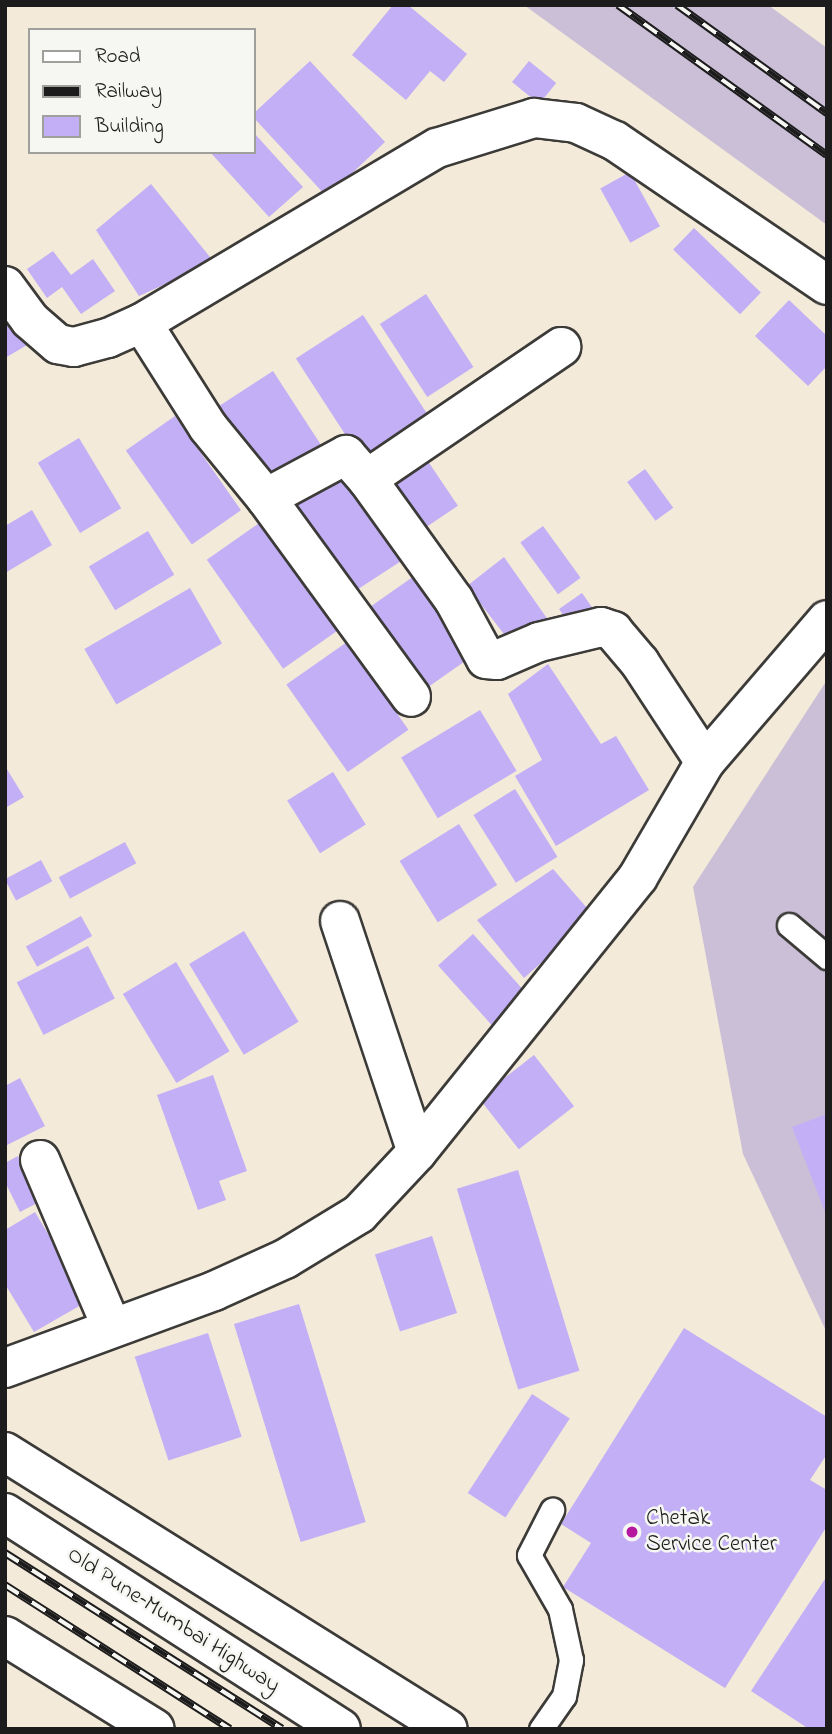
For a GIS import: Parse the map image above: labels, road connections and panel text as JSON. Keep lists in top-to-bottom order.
{
  "streets": {
    "main road": ["Old Pune–Mumbai Highway"]
  },
  "places": ["Chetak Service Center"],
  "legend": ["Road", "Railway", "Building"]
}
